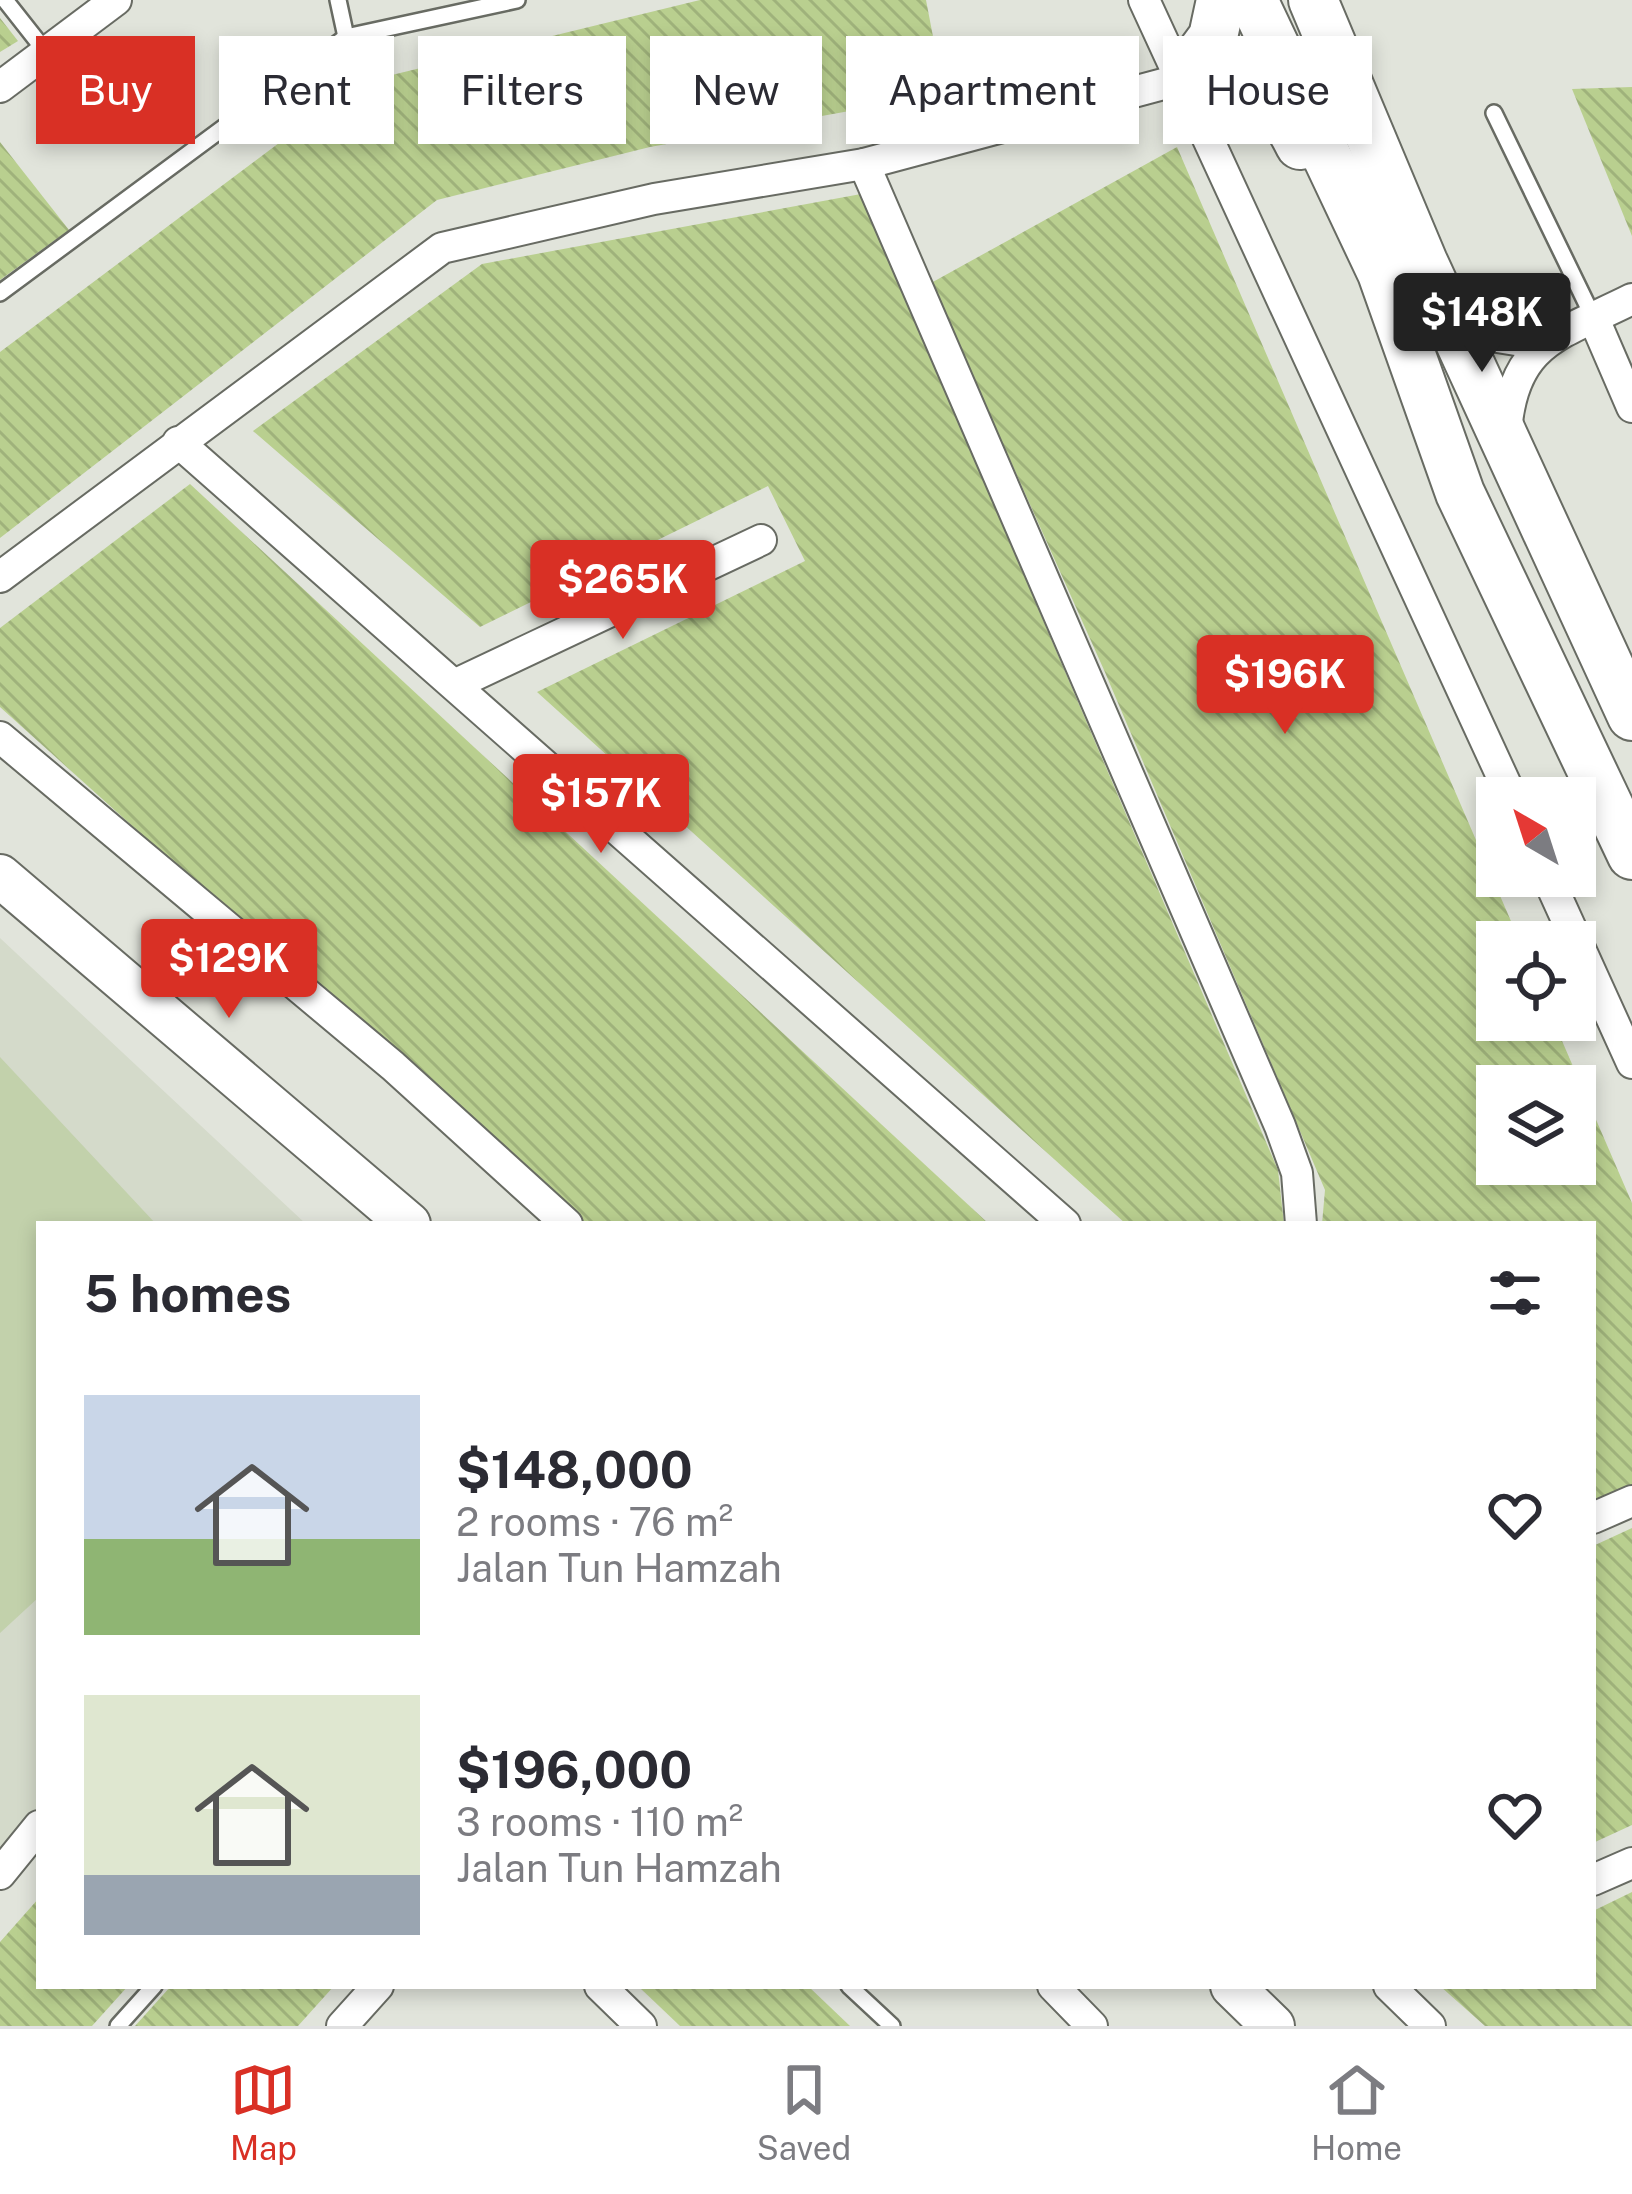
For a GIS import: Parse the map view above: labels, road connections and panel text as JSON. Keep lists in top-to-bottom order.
{
  "north": "top left",
  "page": {
    "chip": [
      "Buy",
      "Rent",
      "Filters",
      "New",
      "Apartment",
      "House"
    ],
    "price": [
      "$148K",
      "$265K",
      "$196K",
      "$157K",
      "$129K"
    ],
    "heading": "5 homes",
    "list": [
      {
        "name": "$148,000",
        "note": "2 rooms · 76 m² · Jalan Tun Hamzah"
      },
      {
        "name": "$196,000",
        "note": "3 rooms · 110 m² · Jalan Tun Hamzah"
      }
    ],
    "tabs": ["Map", "Saved", "Home"]
  }
}
